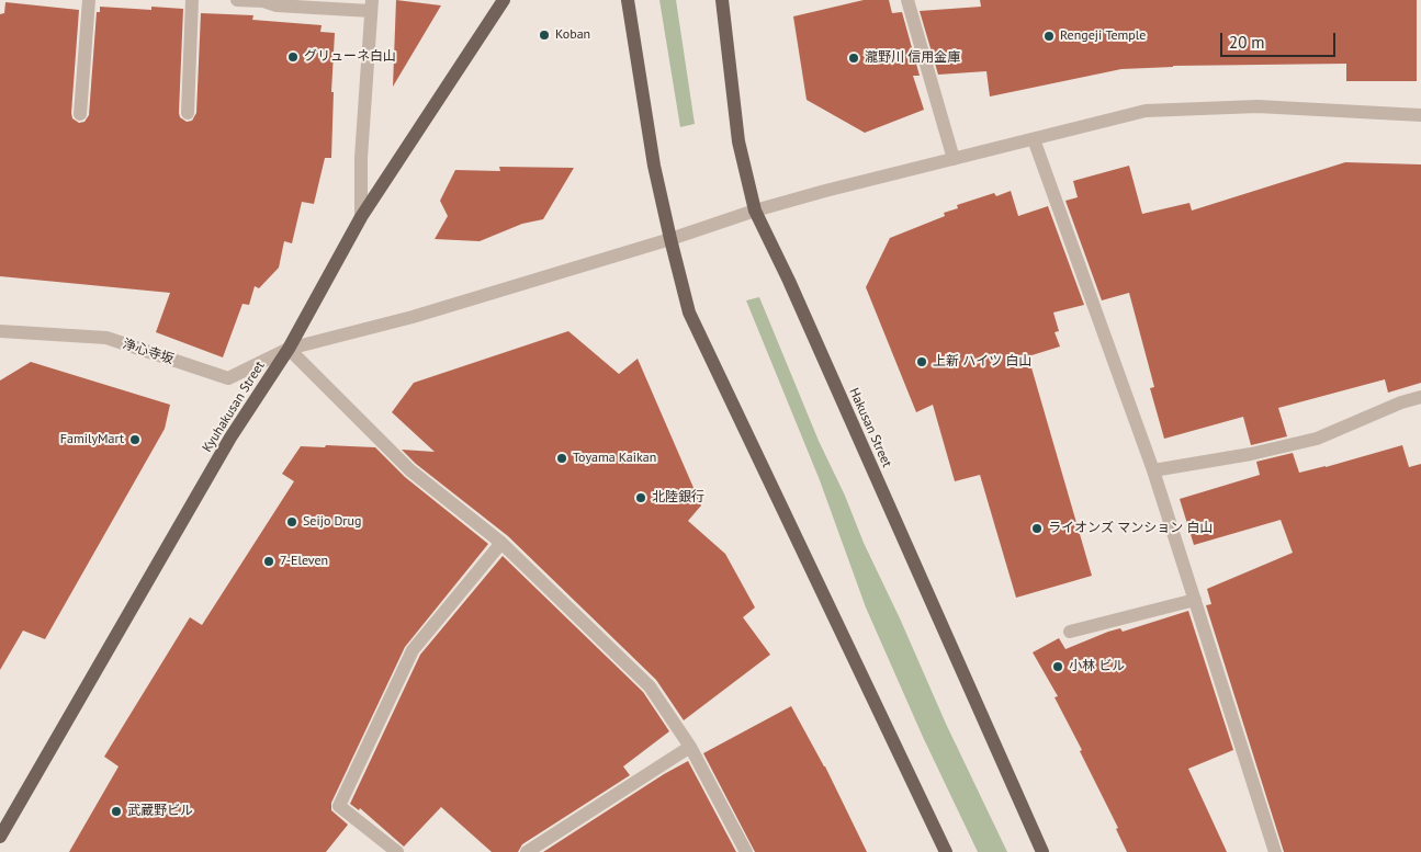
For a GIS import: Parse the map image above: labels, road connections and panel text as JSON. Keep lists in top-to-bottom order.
{
  "streets": {
    "main road": ["Kyuhakusan Street", "Hakusan Street"],
    "street": ["浄心寺坂"]
  },
  "crossings": [
    ["浄心寺坂", "Kyuhakusan Street"],
    ["浄心寺坂", "Hakusan Street"]
  ],
  "places": [
    "Koban",
    "Rengeji Temple",
    "グリューネ白山",
    "瀧野川 信用金庫",
    "上新 ハイツ 白山",
    "FamilyMart",
    "Toyama Kaikan",
    "北陸銀行",
    "Seijo Drug",
    "ライオンズ マンション 白山",
    "7-Eleven",
    "小林 ビル",
    "武蔵野ビル"
  ],
  "scale_bar": "20 m"
}
